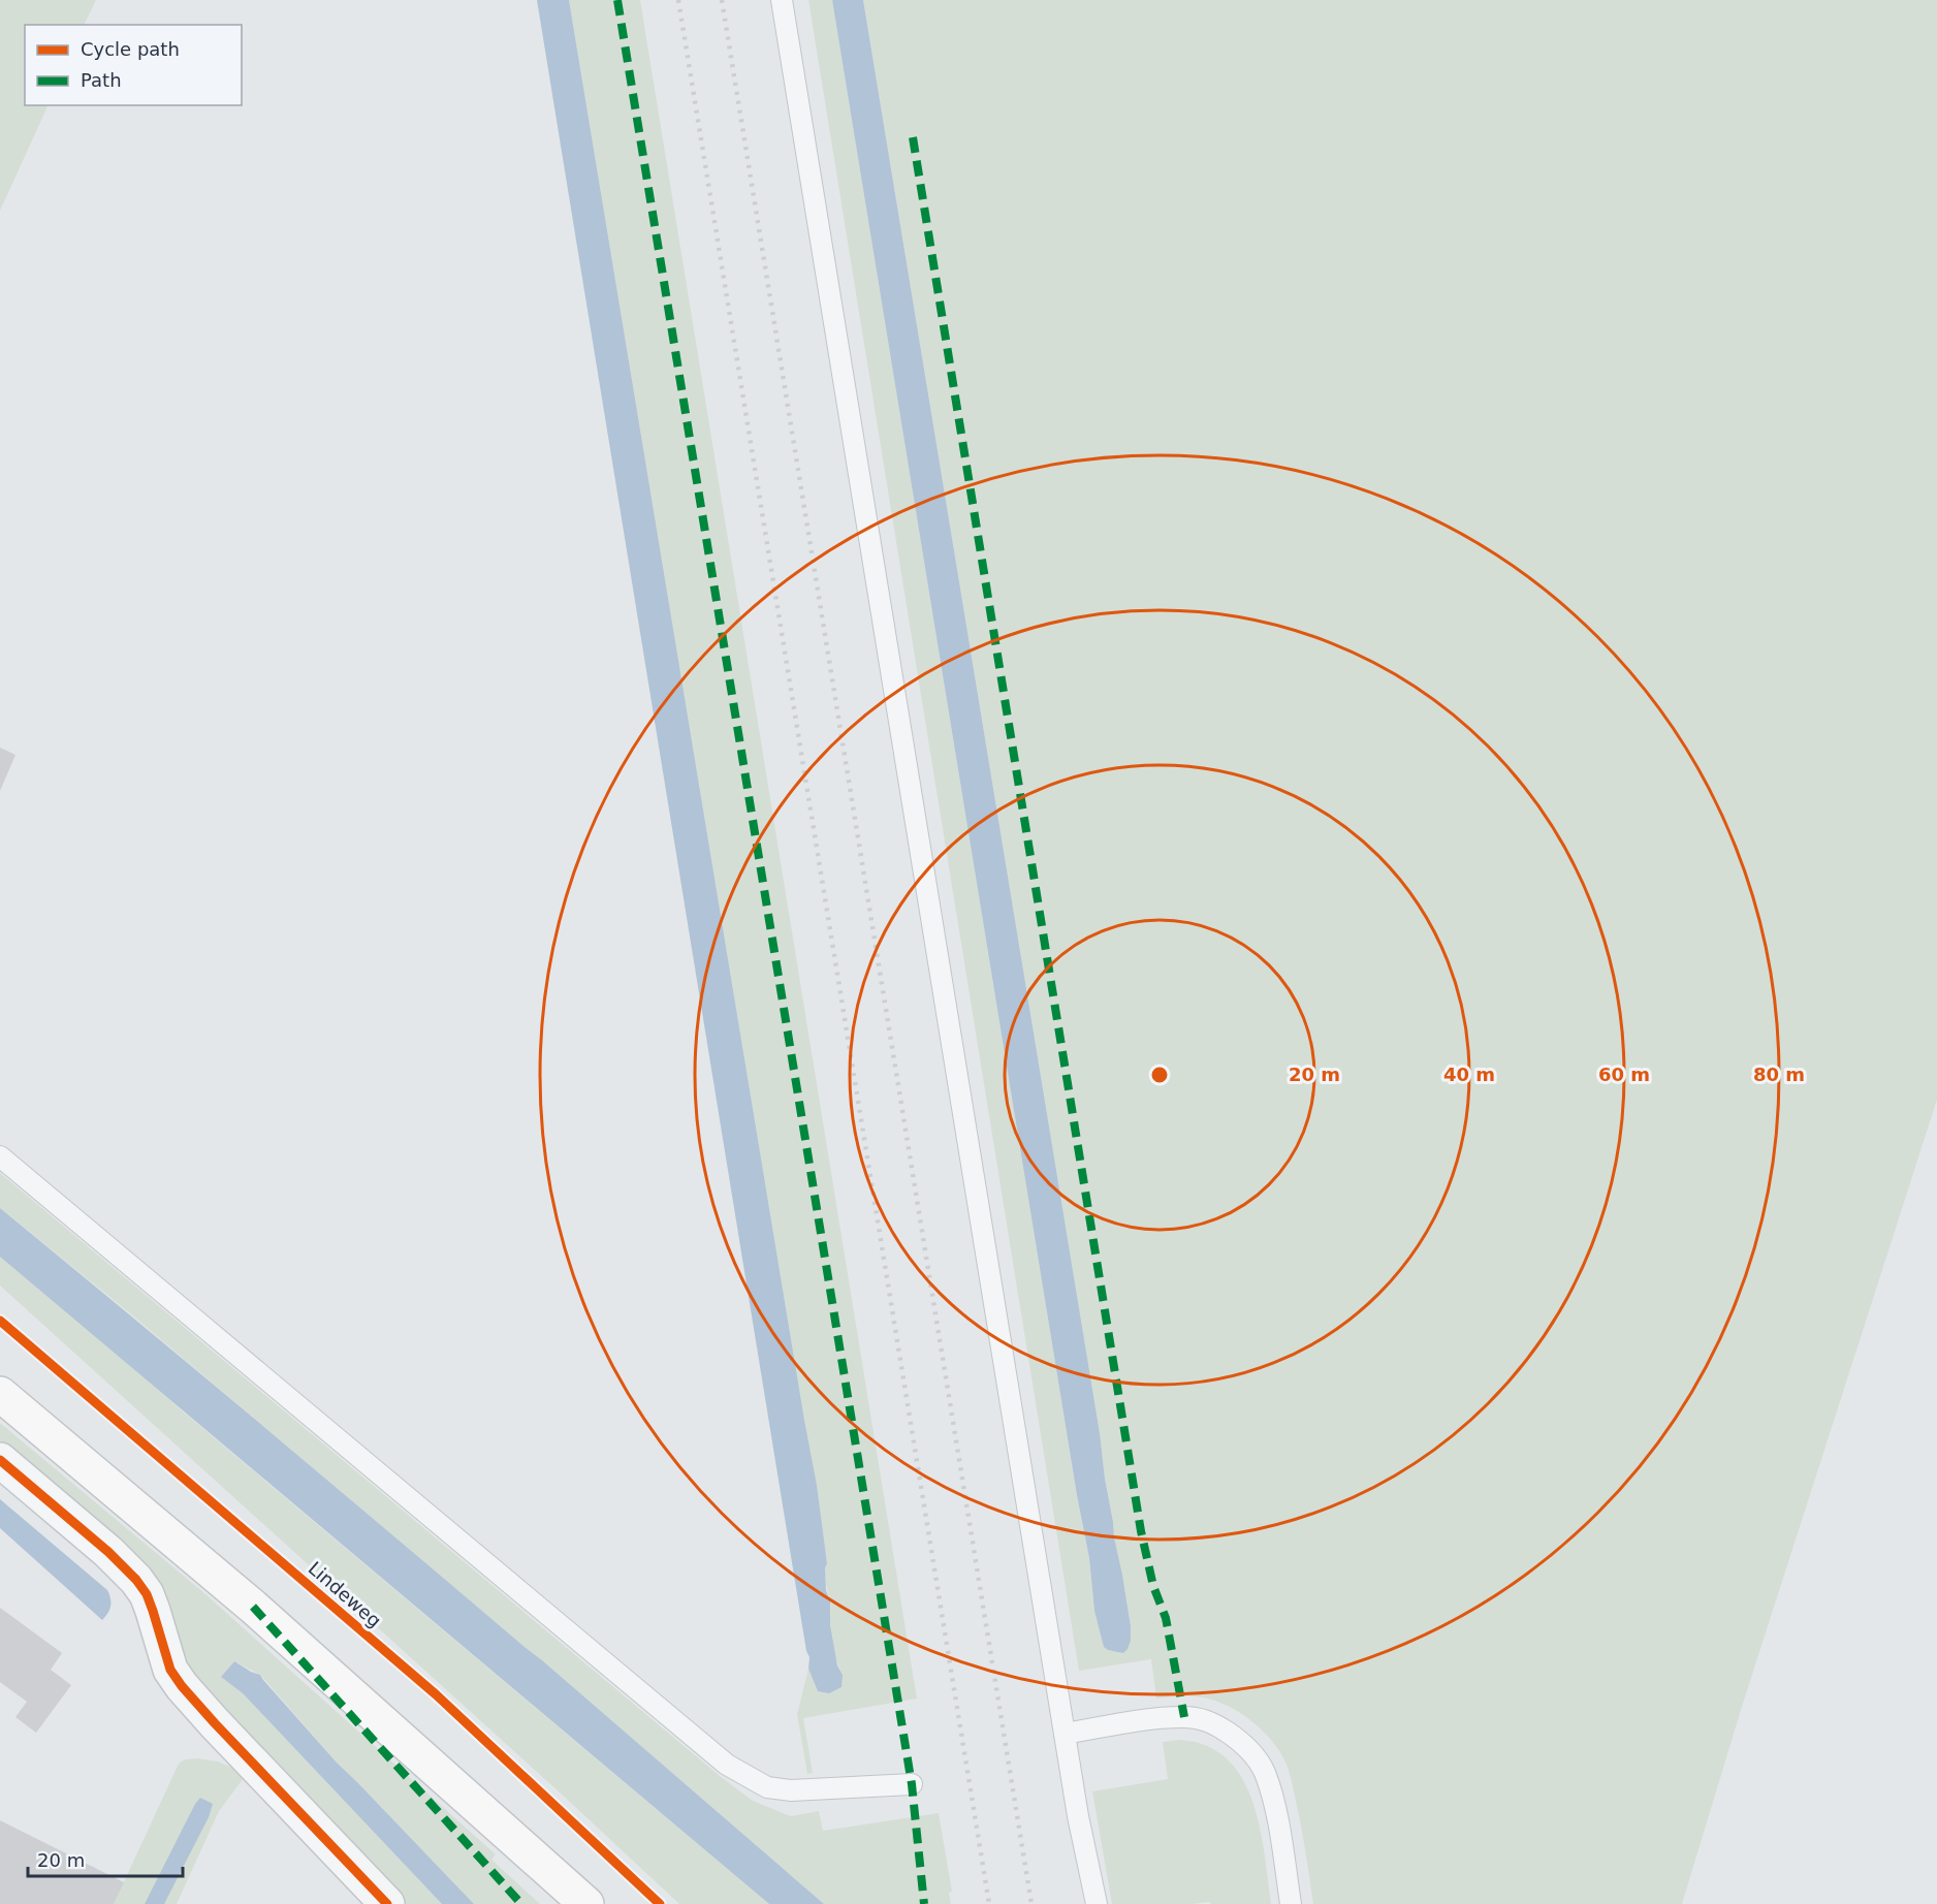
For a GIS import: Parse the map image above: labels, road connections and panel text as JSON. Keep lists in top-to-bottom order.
{
  "streets": {
    "cycle path": ["Lindeweg"]
  },
  "legend": ["Cycle path", "Path"],
  "scale_bar": "20 m",
  "rings": [
    "20 m",
    "40 m",
    "60 m",
    "80 m"
  ]
}
